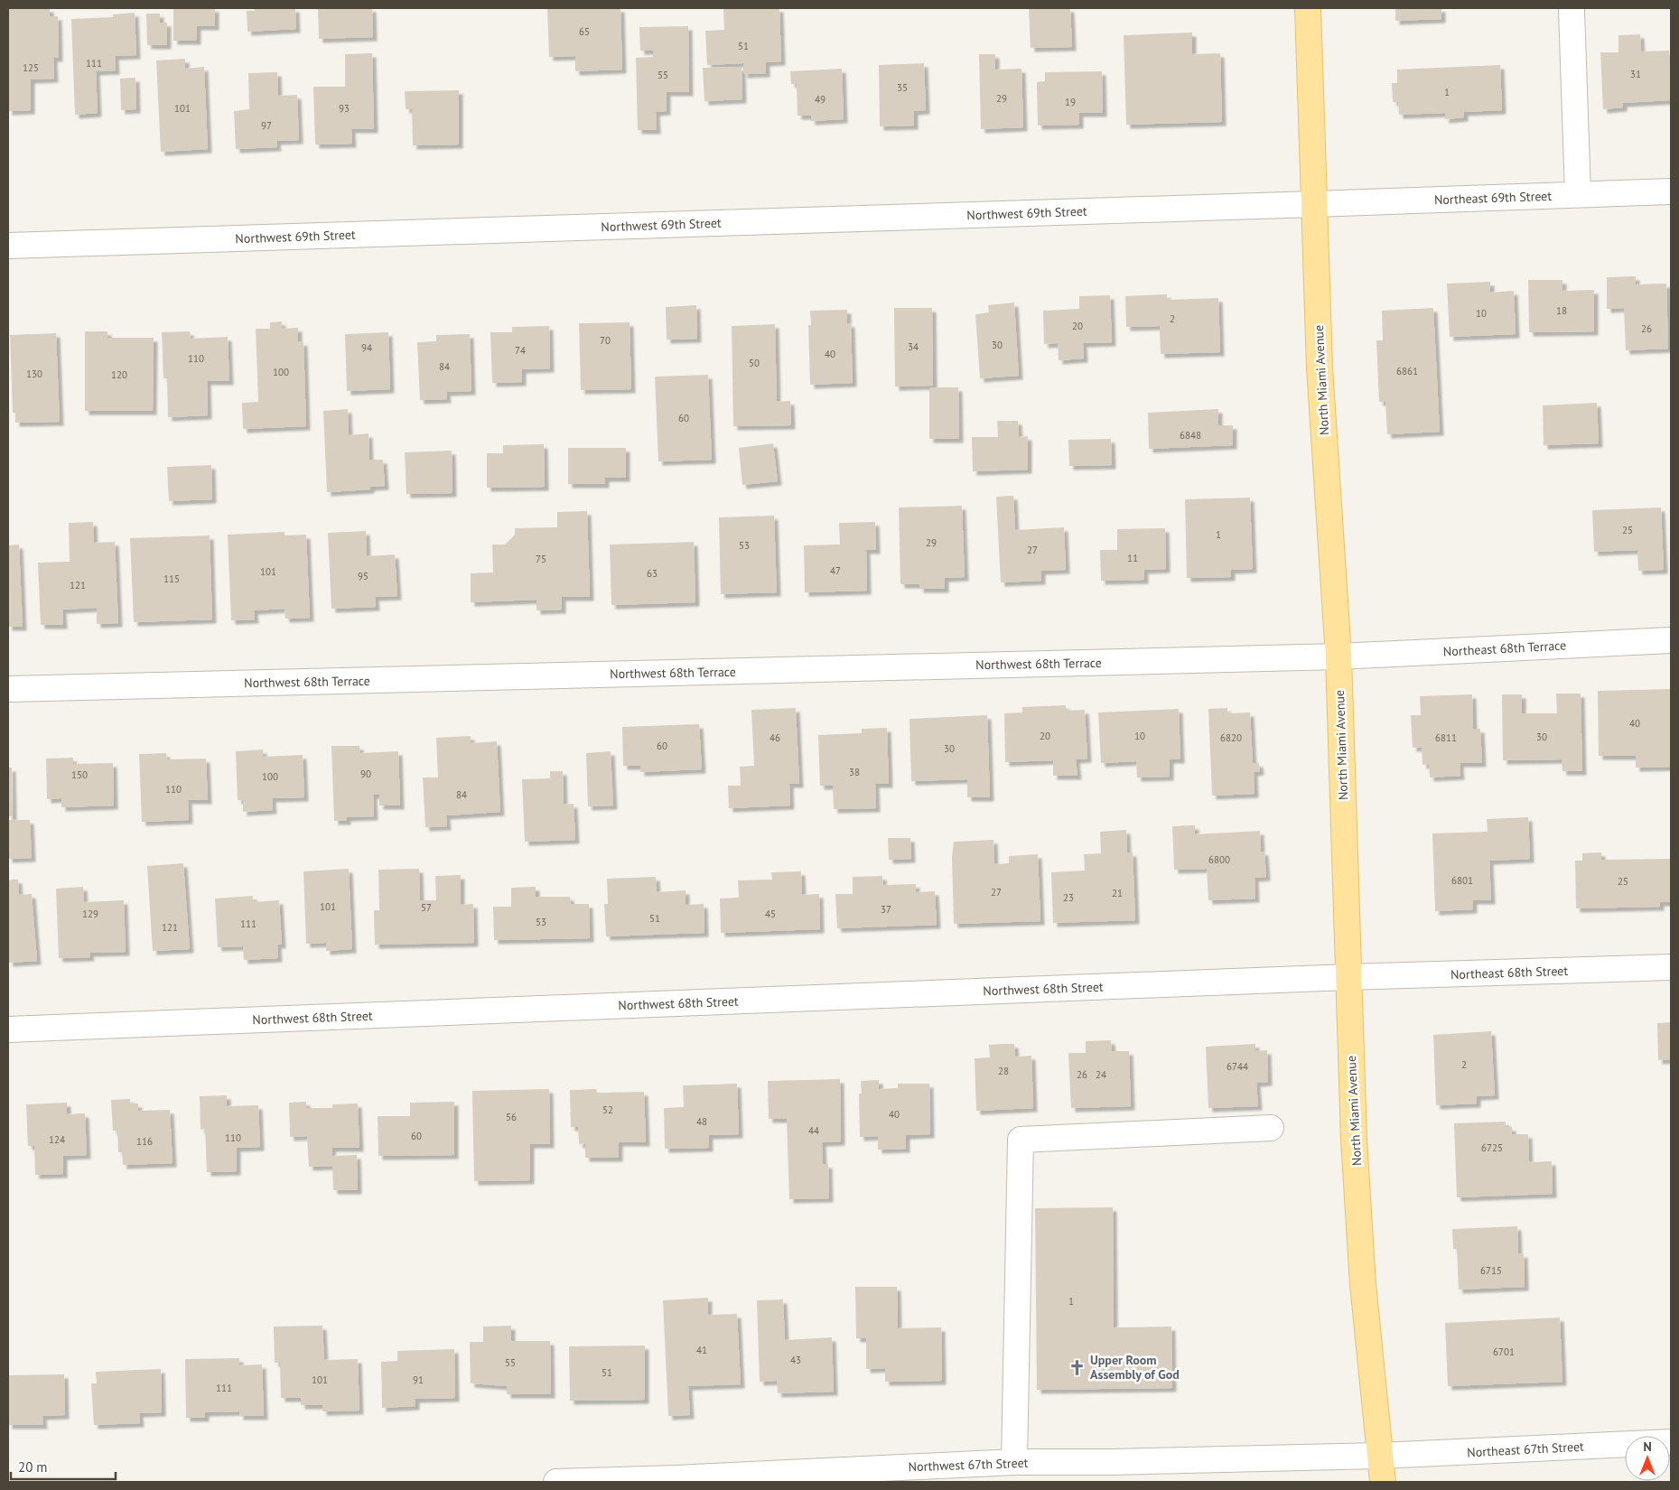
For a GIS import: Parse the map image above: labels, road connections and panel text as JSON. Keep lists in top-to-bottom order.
{
  "streets": {
    "main road": ["North Miami Avenue"],
    "street": [
      "Northeast 69th Street",
      "Northwest 69th Street",
      "Northeast 68th Terrace",
      "Northwest 68th Terrace",
      "Northeast 68th Street",
      "Northwest 68th Street",
      "Northeast 67th Street",
      "Northwest 67th Street"
    ]
  },
  "crossings": [
    ["Northeast 69th Street", "Northwest 69th Street"],
    ["Northeast 69th Street", "North Miami Avenue"],
    ["Northwest 69th Street", "North Miami Avenue"],
    ["North Miami Avenue", "Northeast 68th Terrace"],
    ["North Miami Avenue", "Northwest 68th Terrace"],
    ["North Miami Avenue", "Northeast 68th Street"],
    ["North Miami Avenue", "Northwest 68th Street"],
    ["North Miami Avenue", "Northeast 67th Street"],
    ["North Miami Avenue", "Northwest 67th Street"],
    ["Northeast 68th Terrace", "Northwest 68th Terrace"],
    ["Northeast 68th Street", "Northwest 68th Street"],
    ["Northeast 67th Street", "Northwest 67th Street"]
  ],
  "places": {
    "church": ["Upper Room Assembly of God"]
  },
  "house_numbers": [
    "65",
    "51",
    "111",
    "125",
    "31",
    "55",
    "35",
    "1",
    "29",
    "49",
    "19",
    "101",
    "93",
    "97",
    "18",
    "10",
    "2",
    "20",
    "26",
    "70",
    "30",
    "34",
    "94",
    "74",
    "40",
    "110",
    "50",
    "84",
    "6861",
    "100",
    "130",
    "120",
    "60",
    "6848",
    "25",
    "1",
    "29",
    "53",
    "27",
    "11",
    "75",
    "47",
    "101",
    "63",
    "95",
    "115",
    "121",
    "40",
    "20",
    "10",
    "30",
    "46",
    "6820",
    "6811",
    "60",
    "30",
    "38",
    "90",
    "150",
    "100",
    "110",
    "84",
    "6800",
    "6801",
    "25",
    "27",
    "21",
    "23",
    "101",
    "57",
    "37",
    "129",
    "45",
    "51",
    "53",
    "111",
    "121",
    "2",
    "6744",
    "28",
    "26",
    "24",
    "52",
    "40",
    "56",
    "48",
    "44",
    "60",
    "110",
    "124",
    "116",
    "6725",
    "6715",
    "1",
    "41",
    "6701",
    "43",
    "55",
    "51",
    "101",
    "91",
    "111"
  ],
  "scale_bar": "20 m",
  "north": "top"
}
